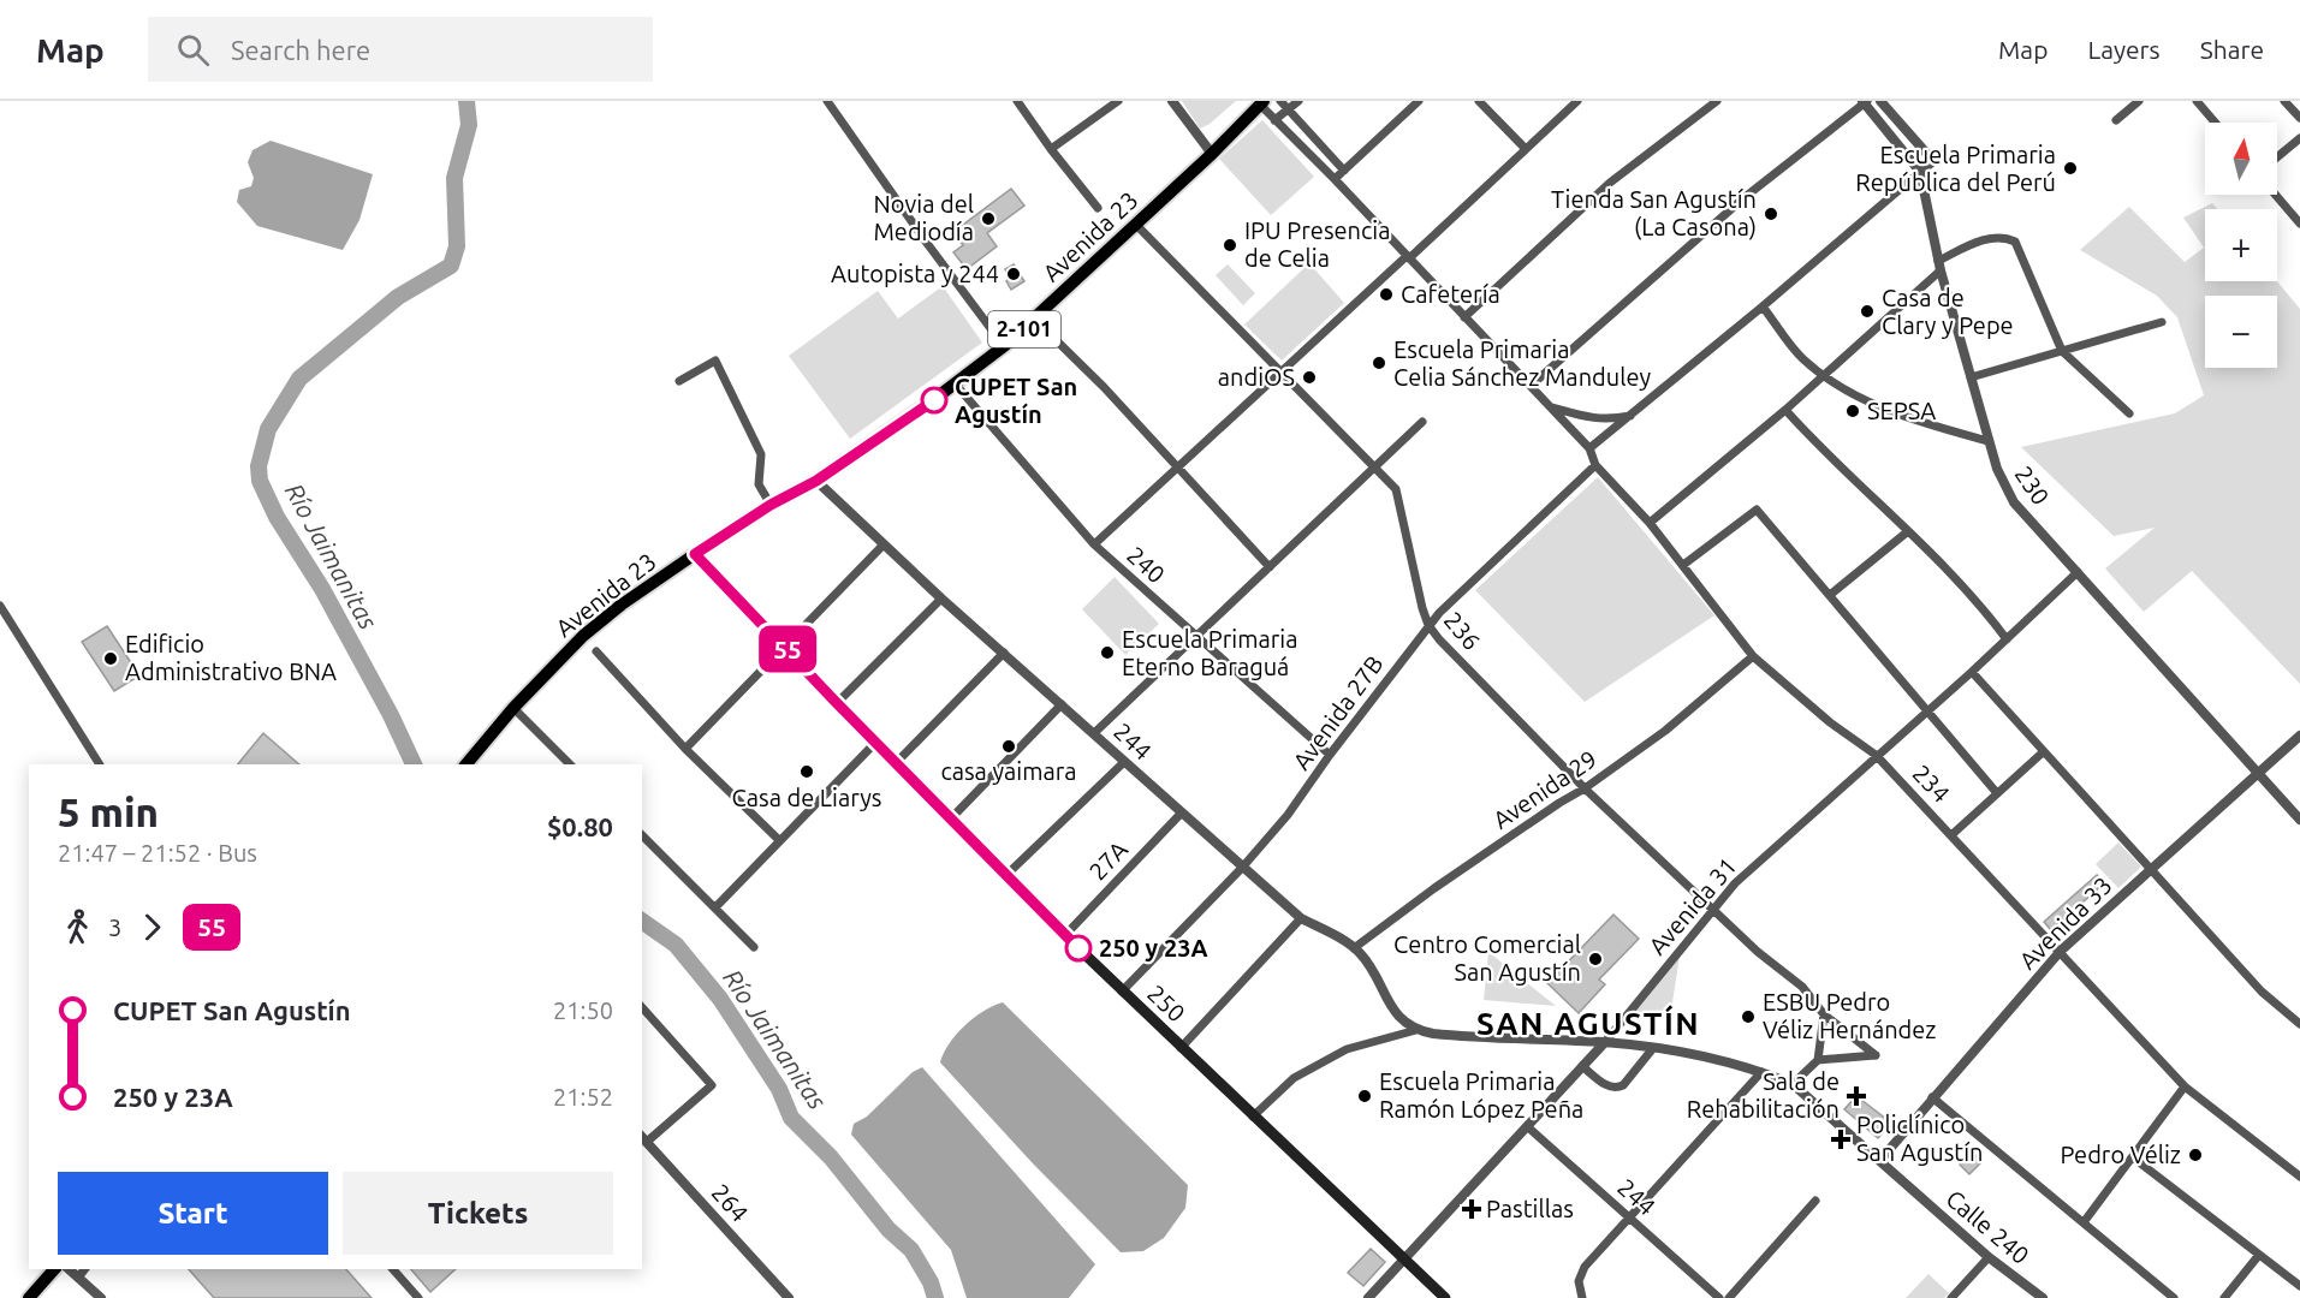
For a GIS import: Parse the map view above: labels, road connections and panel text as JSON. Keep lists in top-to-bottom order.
{
  "streets": {
    "main road": ["Avenida 23", "2-101", "250"],
    "street": [
      "230",
      "240",
      "236",
      "Avenida 27B",
      "244",
      "234",
      "Avenida 29",
      "27A",
      "Avenida 31",
      "Avenida 33",
      "264",
      "Calle 240"
    ]
  },
  "crossings": [
    ["Avenida 23", "240"],
    ["Avenida 23", "236"],
    ["Avenida 23", "244"],
    ["Avenida 23", "234"],
    ["Avenida 23", "250"],
    ["230", "Avenida 31"],
    ["230", "Avenida 33"],
    ["240", "Avenida 27B"],
    ["236", "Avenida 27B"],
    ["236", "Avenida 29"],
    ["236", "Avenida 31"],
    ["Avenida 27B", "244"],
    ["Avenida 27B", "234"],
    ["Avenida 27B", "250"],
    ["244", "Avenida 29"],
    ["244", "27A"],
    ["244", "Avenida 31"],
    ["234", "Avenida 29"],
    ["234", "Avenida 31"],
    ["234", "Avenida 33"],
    ["27A", "250"],
    ["Avenida 31", "250"],
    ["Avenida 31", "Calle 240"],
    ["Avenida 33", "Calle 240"]
  ],
  "districts": ["SAN AGUSTÍN"],
  "water": ["Río Jaimanitas"],
  "places": {
    "other": [
      "Escuela Primaria República del Perú",
      "Tienda San Agustín (La Casona)",
      "Novia del Mediodía",
      "IPU Presencia de Celia",
      "Autopista y 244",
      "Cafetería",
      "Casa de Clary y Pepe",
      "Escuela Primaria Celia Sánchez Manduley",
      "andiOS",
      "CUPET San Agustín",
      "SEPSA",
      "Escuela Primaria Eterno Baraguá",
      "Edificio Administrativo BNA",
      "casa yaimara",
      "Casa de Liarys",
      "250 y 23A",
      "Centro Comercial San Agustín",
      "ESBU Pedro Véliz Hernández",
      "Escuela Primaria Ramón López Peña",
      "Pedro Véliz"
    ],
    "health": ["Sala de Rehabilitación", "Policlínico San Agustín", "Pastillas"]
  },
  "lines": ["bus line 55"],
  "north": "top",
  "page": {
    "header": "Map",
    "search": "Search here",
    "nav": ["Map", "Layers", "Share"],
    "on_map": "55",
    "map_buttons": ["+", "−"],
    "heading": ["5 min", "21:47 – 21:52 · Bus", "$0.80"],
    "legs": ["3", "55"],
    "list": [
      {
        "name": "CUPET San Agustín",
        "value": "21:50"
      },
      {
        "name": "250 y 23A",
        "value": "21:52"
      }
    ],
    "buttons": ["Start", "Tickets"]
  }
}
